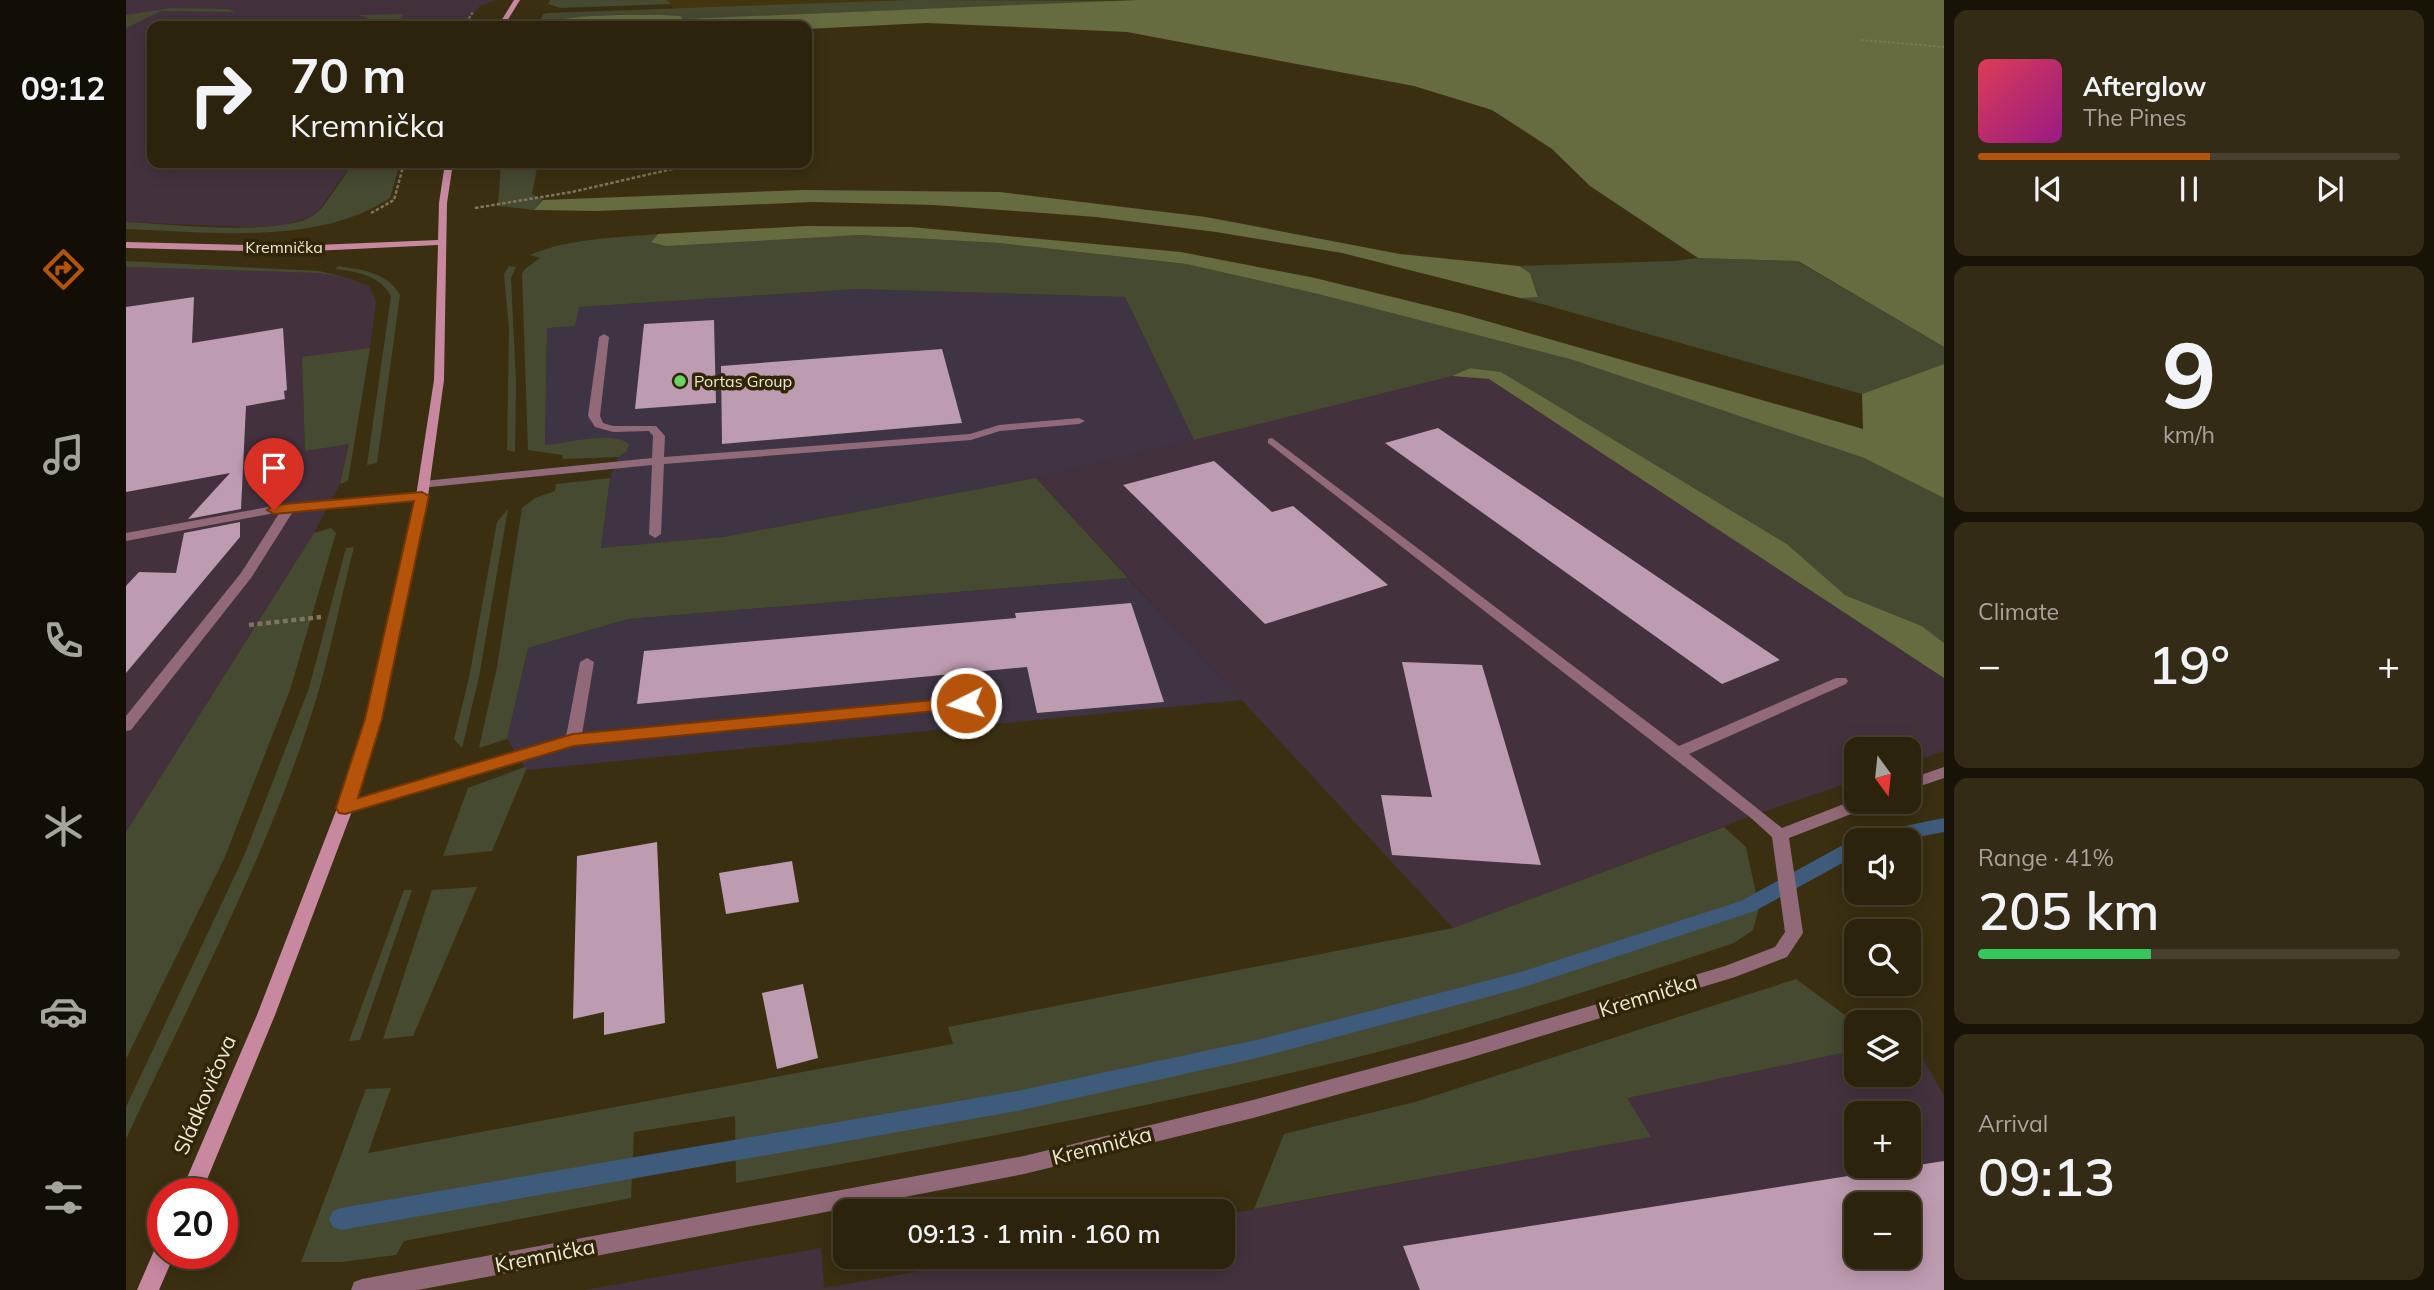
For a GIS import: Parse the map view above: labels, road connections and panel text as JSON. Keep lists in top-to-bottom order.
{
  "streets": {
    "main road": ["Kremnička", "Sládkovičova"]
  },
  "places": ["Portas Group"],
  "north": "bottom",
  "page": {
    "tabs": "09:12",
    "turn": ["70 m", "Kremnička"],
    "song": ["Afterglow", "The Pines"],
    "tile": [
      ["9", "km/h"],
      "Climate",
      ["Range · 41%", "205 km"],
      ["Arrival", "09:13"]
    ],
    "heat": ["−", "19°", "+"],
    "map_buttons": ["+", "−"],
    "limit": "20",
    "trip": "09:13 · 1 min · 160 m"
  }
}
